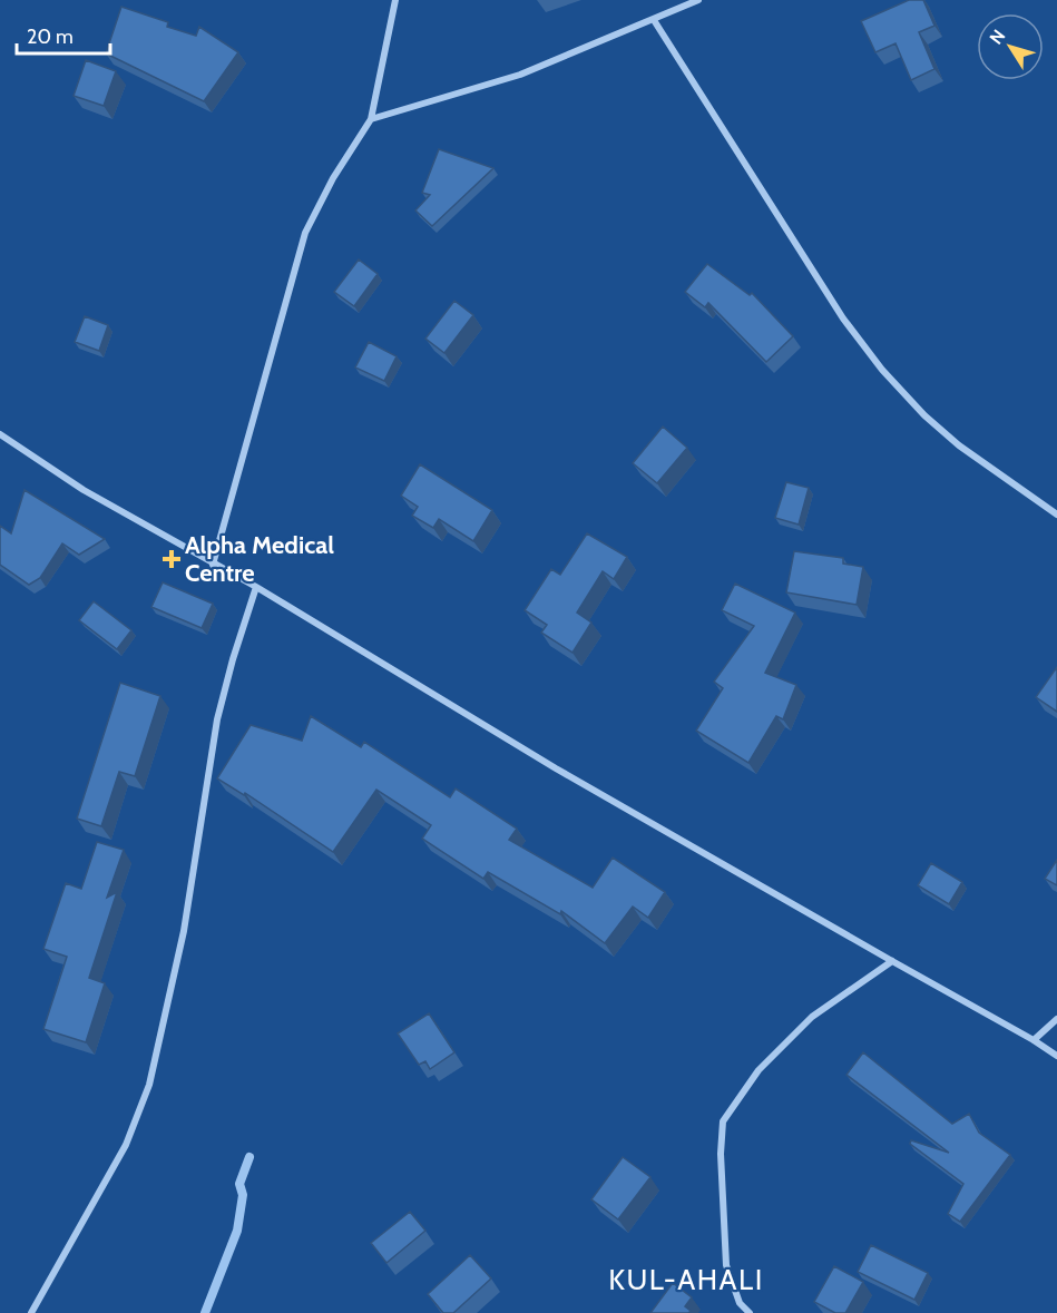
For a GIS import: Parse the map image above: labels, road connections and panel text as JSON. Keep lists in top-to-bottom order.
{
  "districts": ["KUL-AHALI"],
  "places": {
    "health": ["Alpha Medical Centre"]
  },
  "scale_bar": "20 m",
  "north": "top left"
}
